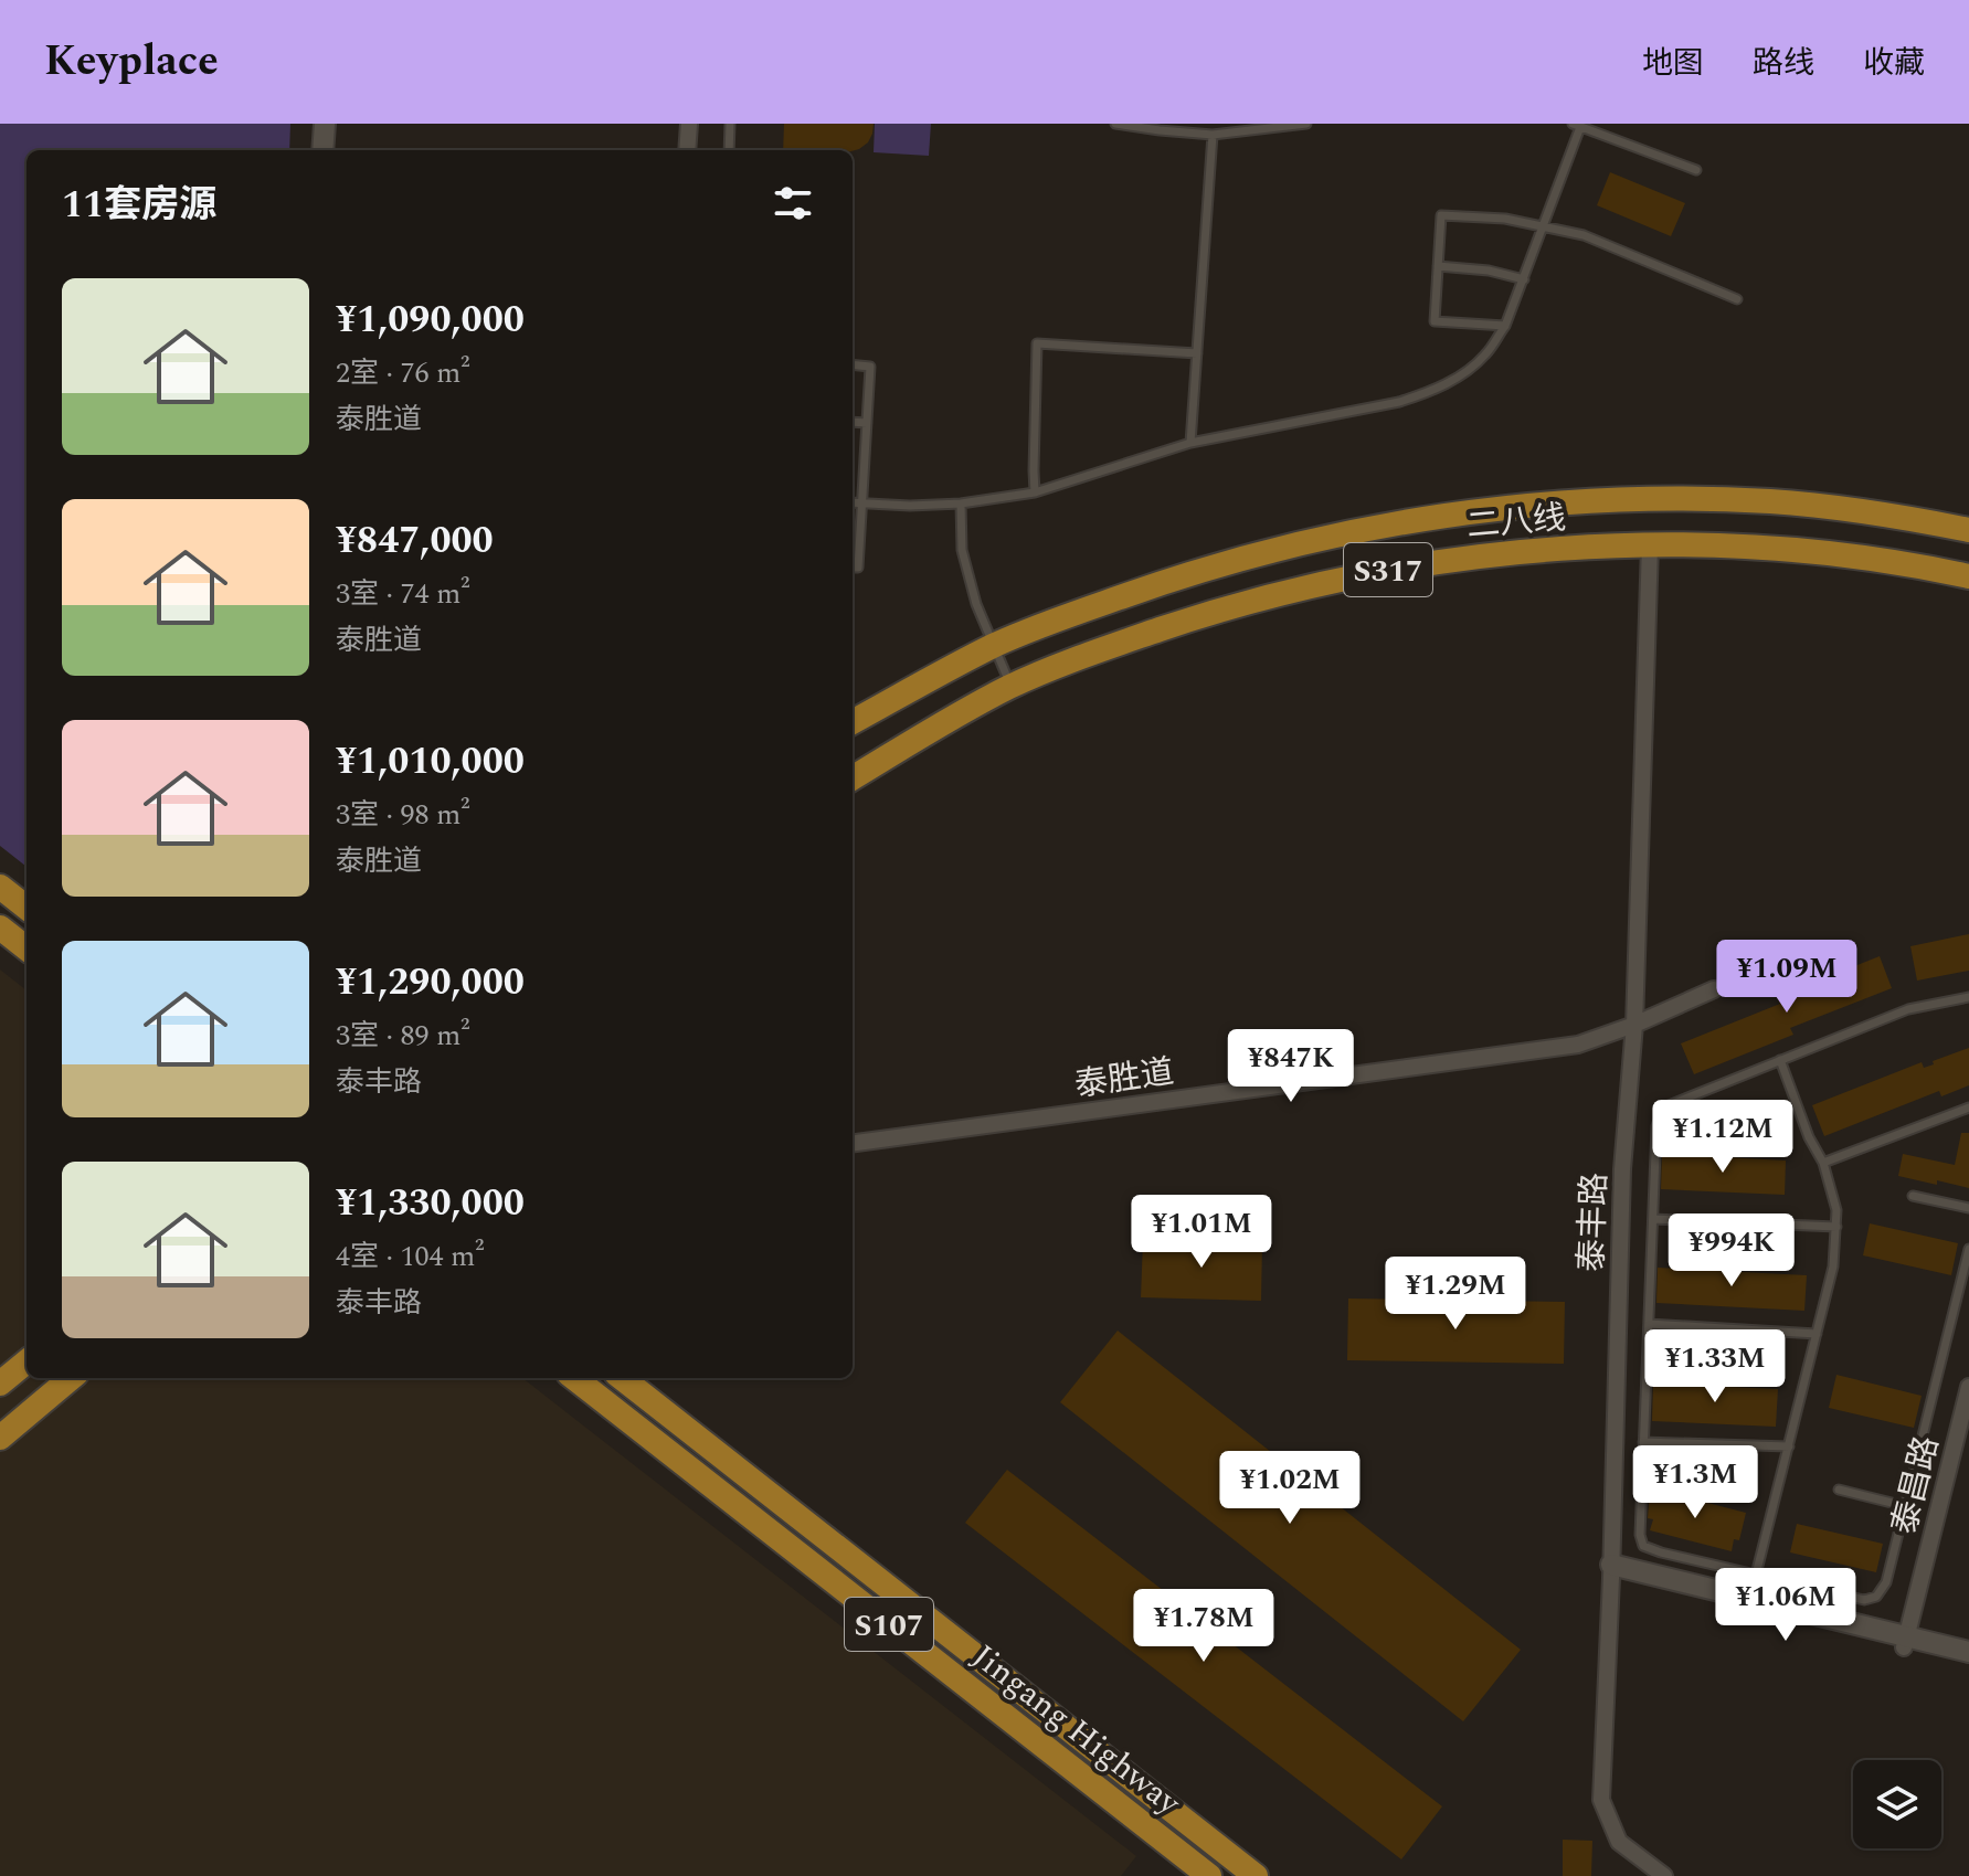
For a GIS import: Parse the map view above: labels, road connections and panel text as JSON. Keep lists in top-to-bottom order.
{
  "streets": {
    "main road": [
      "二八线",
      "S317",
      "S107",
      "Jingang Highway"
    ],
    "street": ["泰胜道", "泰丰路", "泰昌路"]
  },
  "crossings": [
    ["二八线", "泰丰路"],
    ["泰胜道", "泰丰路"]
  ],
  "page": {
    "header": "Keyplace",
    "nav": ["地图", "路线", "收藏"],
    "heading": "11套房源",
    "list": [
      {
        "name": "¥1,090,000",
        "note": "2室 · 76 m² · 泰胜道"
      },
      {
        "name": "¥847,000",
        "note": "3室 · 74 m² · 泰胜道"
      },
      {
        "name": "¥1,010,000",
        "note": "3室 · 98 m² · 泰胜道"
      },
      {
        "name": "¥1,290,000",
        "note": "3室 · 89 m² · 泰丰路"
      },
      {
        "name": "¥1,330,000",
        "note": "4室 · 104 m² · 泰丰路"
      }
    ],
    "price": [
      "¥1.09M",
      "¥847K",
      "¥1.12M",
      "¥1.01M",
      "¥994K",
      "¥1.29M",
      "¥1.33M",
      "¥1.3M",
      "¥1.02M",
      "¥1.06M",
      "¥1.78M"
    ]
  }
}
